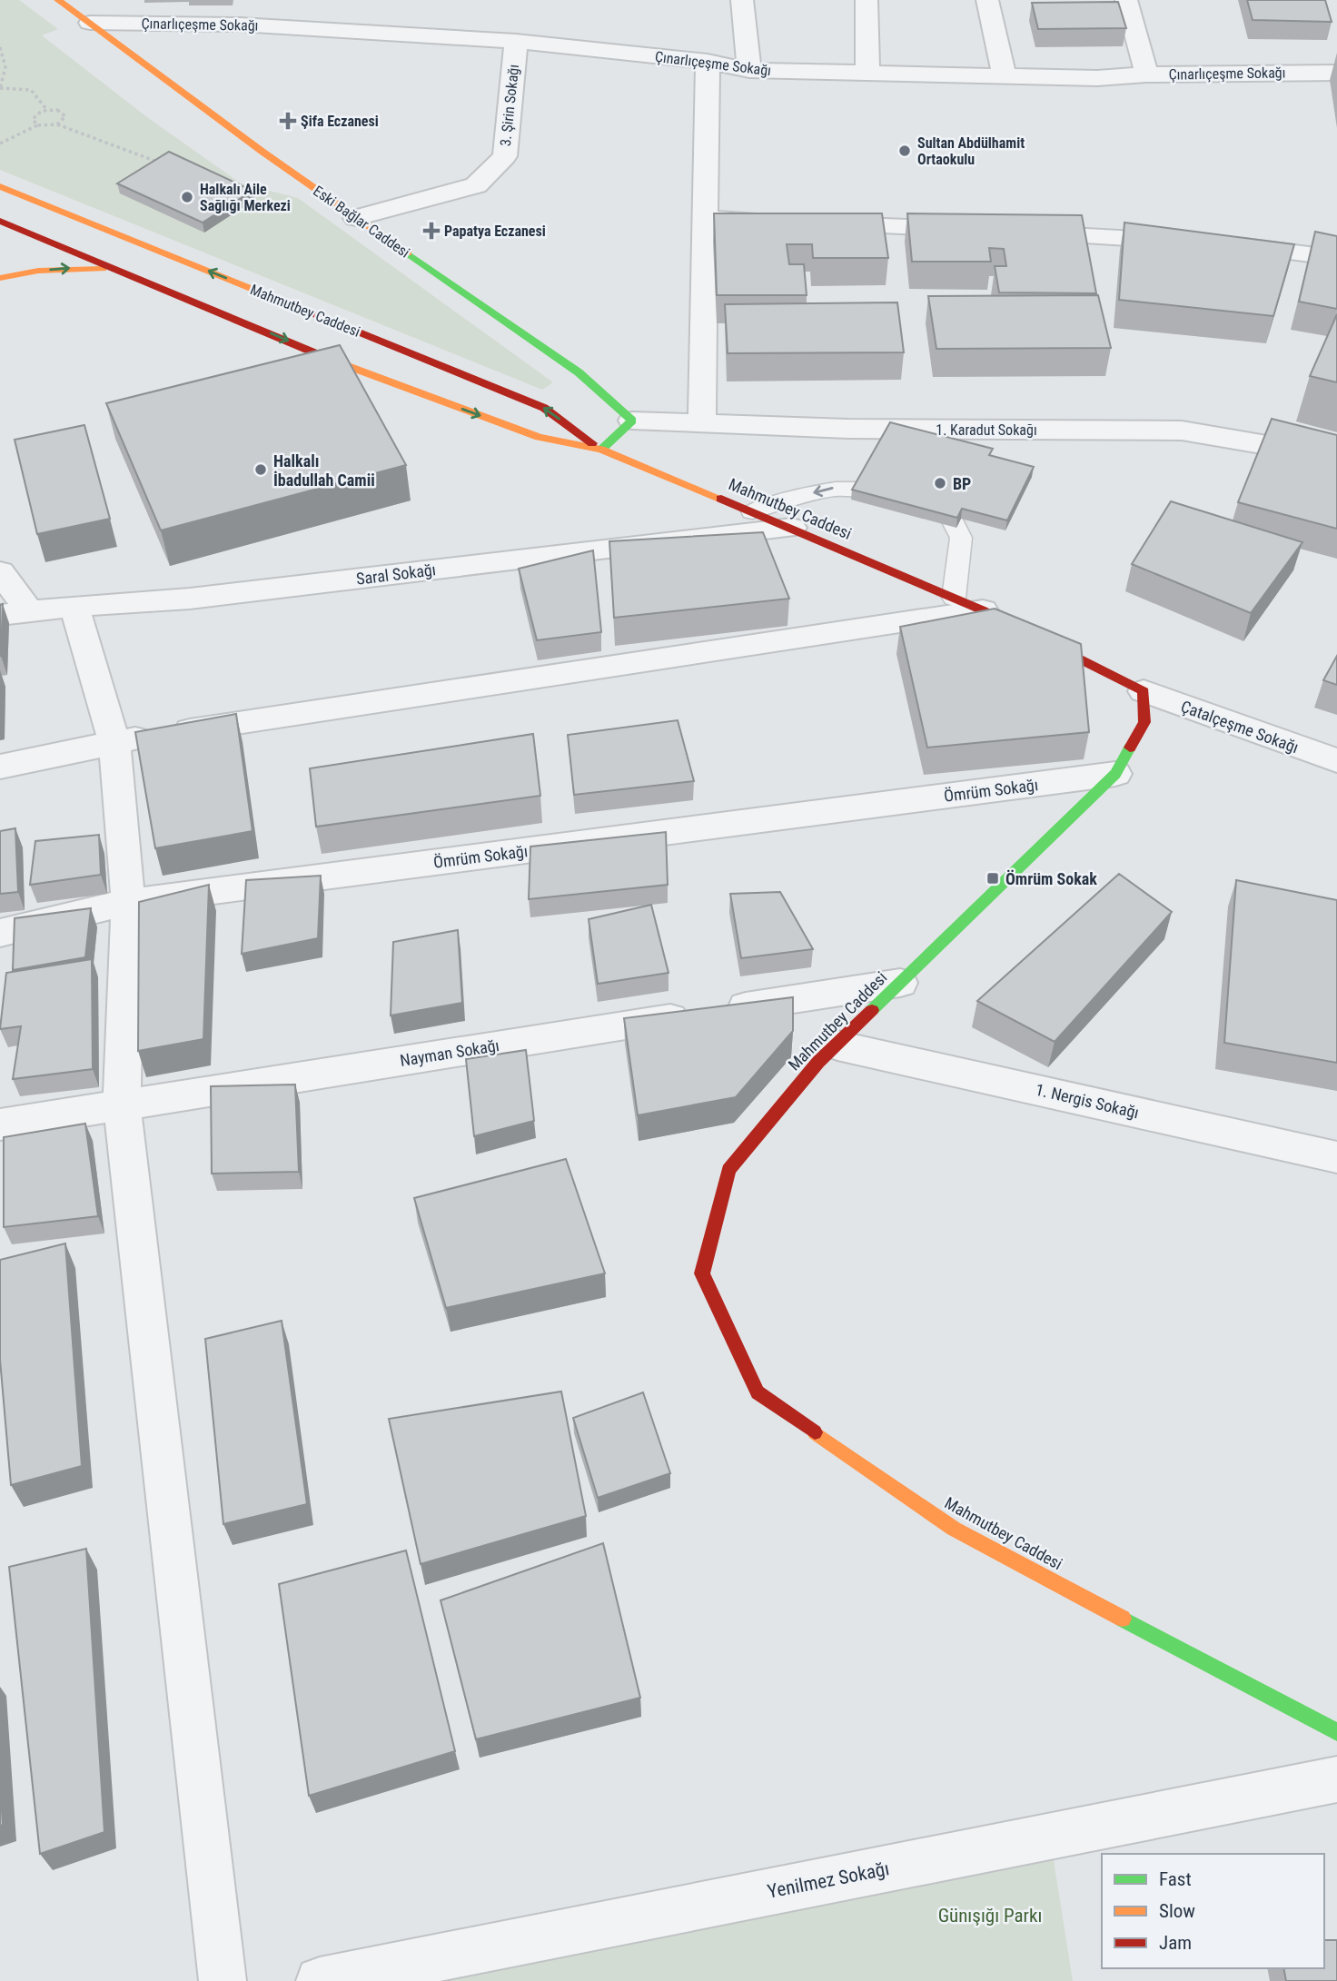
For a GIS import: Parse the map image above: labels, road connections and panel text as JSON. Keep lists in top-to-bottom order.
{
  "streets": {
    "main road": ["Eski Bağlar Caddesi", "Mahmutbey Caddesi"],
    "street": [
      "Çınarlıçeşme Sokağı",
      "3. Şirin Sokağı",
      "1. Karadut Sokağı",
      "Saral Sokağı",
      "Çatalçeşme Sokağı",
      "Ömrüm Sokağı",
      "Nayman Sokağı",
      "1. Nergis Sokağı",
      "Yenilmez Sokağı"
    ]
  },
  "crossings": [
    ["Çınarlıçeşme Sokağı", "3. Şirin Sokağı"],
    ["Çınarlıçeşme Sokağı", "Eski Bağlar Caddesi"],
    ["3. Şirin Sokağı", "Eski Bağlar Caddesi"],
    ["Eski Bağlar Caddesi", "1. Karadut Sokağı"],
    ["Mahmutbey Caddesi", "Saral Sokağı"],
    ["Mahmutbey Caddesi", "Çatalçeşme Sokağı"],
    ["Mahmutbey Caddesi", "Ömrüm Sokağı"],
    ["Mahmutbey Caddesi", "Nayman Sokağı"],
    ["Mahmutbey Caddesi", "1. Nergis Sokağı"]
  ],
  "parks": ["Günışığı Parkı"],
  "places": {
    "health": ["Şifa Eczanesi", "Papatya Eczanesi"],
    "other": [
      "Sultan Abdülhamit Ortaokulu",
      "Halkalı Aile Sağlığı Merkezi",
      "Halkalı İbadullah Camii",
      "BP"
    ],
    "transit": ["Ömrüm Sokak"]
  },
  "legend": ["Fast", "Slow", "Jam"]
}
